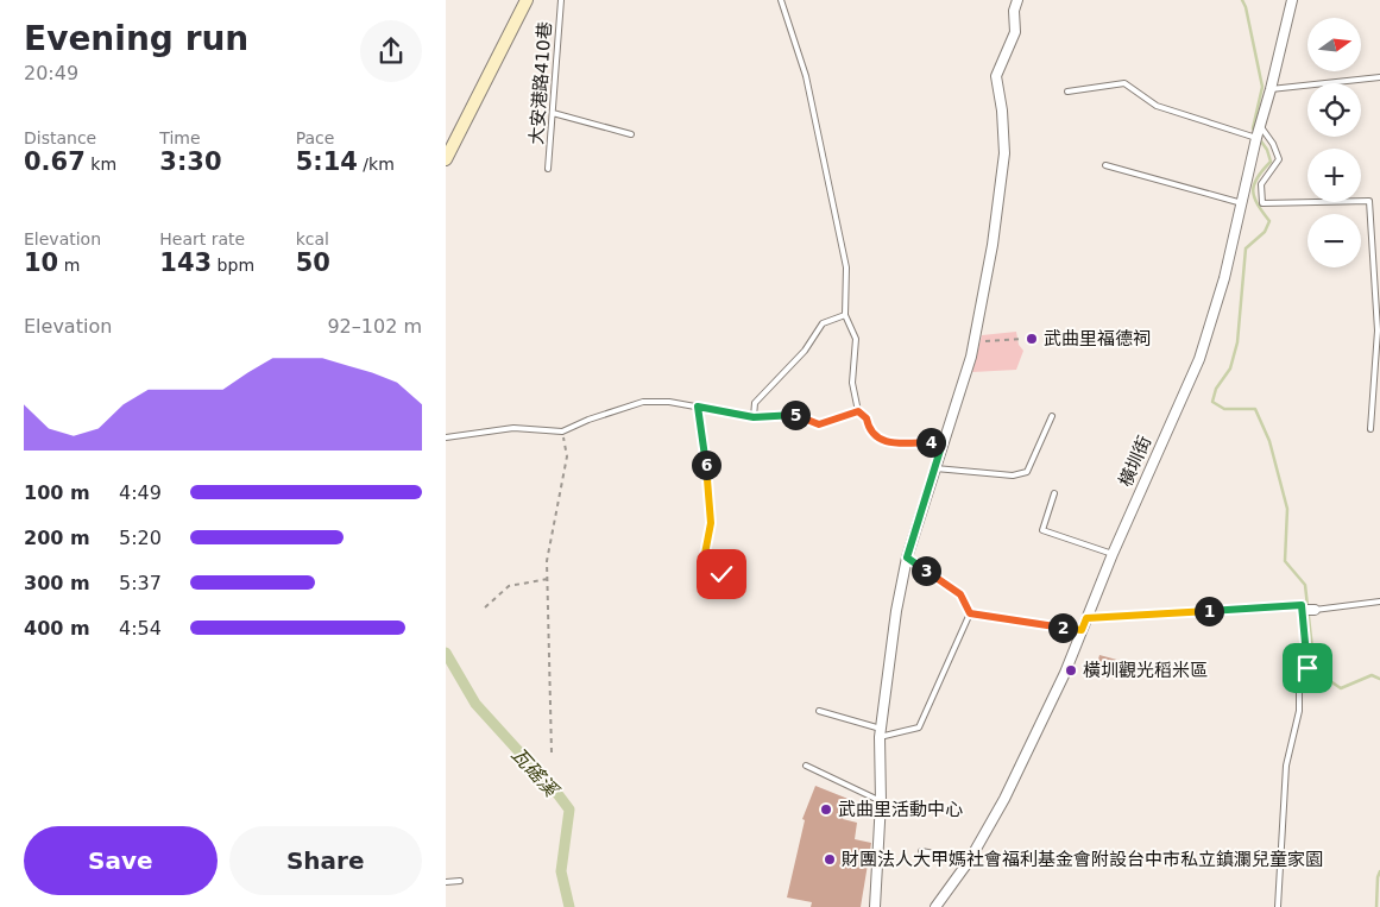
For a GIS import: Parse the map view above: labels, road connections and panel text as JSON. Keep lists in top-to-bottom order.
{
  "streets": {
    "street": ["橫圳街"],
    "lane": ["大安港路410巷"]
  },
  "water": ["瓦磘溪"],
  "places": [
    "武曲里福德祠",
    "橫圳觀光稻米區",
    "武曲里活動中心",
    "財團法人大甲媽社會福利基金會附設台中市私立鎮瀾兒童家園"
  ],
  "north": "right",
  "page": {
    "heading": ["Evening run", "20:49"],
    "map_buttons": ["+", "−"],
    "stats": [
      ["Distance", "0.67 km"],
      ["Time", "3:30"],
      ["Pace", "5:14 /km"],
      ["Elevation", "10 m"],
      ["Heart rate", "143 bpm"],
      ["kcal", "50"]
    ],
    "chart": ["Elevation", "92–102 m"],
    "pins": [
      "5",
      "4",
      "6",
      "3",
      "1",
      "2"
    ],
    "list": [
      {
        "name": "100 m",
        "note": "4:49"
      },
      {
        "name": "200 m",
        "note": "5:20"
      },
      {
        "name": "300 m",
        "note": "5:37"
      },
      {
        "name": "400 m",
        "note": "4:54"
      }
    ],
    "buttons": ["Save", "Share"]
  }
}
